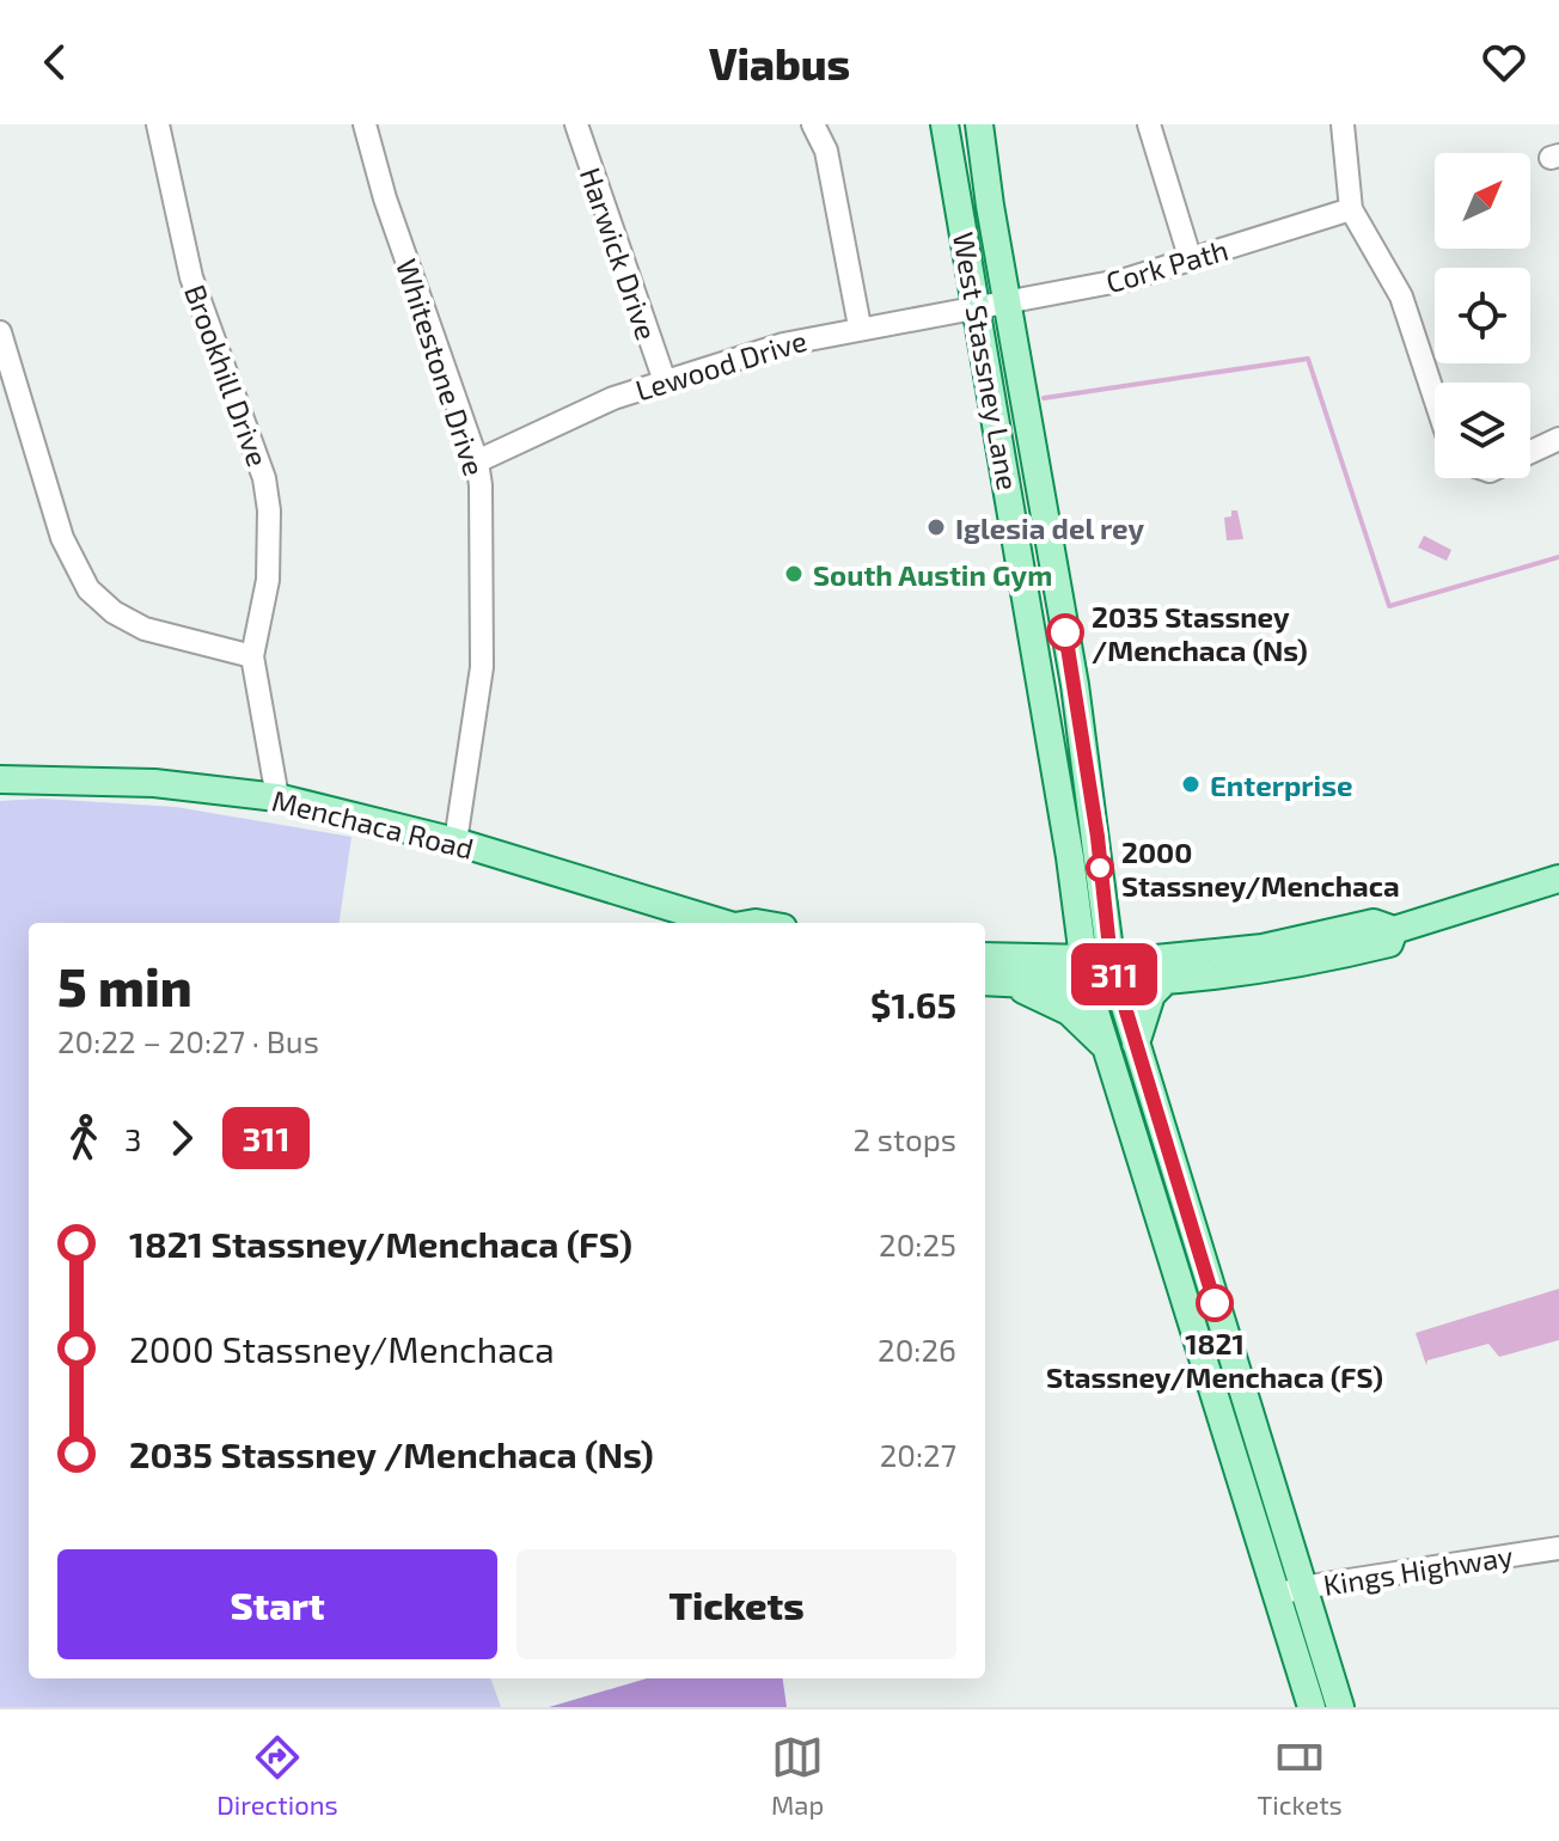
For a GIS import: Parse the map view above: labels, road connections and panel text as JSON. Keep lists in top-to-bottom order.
{
  "streets": {
    "main road": ["West Stassney Lane", "Menchaca Road"],
    "street": [
      "Harwick Drive",
      "Cork Path",
      "Lewood Drive",
      "Whitestone Drive",
      "Brookhill Drive",
      "Kings Highway"
    ]
  },
  "crossings": [
    ["Harwick Drive", "Lewood Drive"],
    ["Cork Path", "West Stassney Lane"],
    ["Cork Path", "Lewood Drive"],
    ["West Stassney Lane", "Lewood Drive"],
    ["West Stassney Lane", "Kings Highway"],
    ["Lewood Drive", "Whitestone Drive"],
    ["Whitestone Drive", "Menchaca Road"],
    ["Brookhill Drive", "Menchaca Road"]
  ],
  "places": [
    "Iglesia del rey",
    "South Austin Gym",
    "2035 Stassney /Menchaca (Ns)",
    "Enterprise",
    "2000 Stassney/Menchaca",
    "1821 Stassney/Menchaca (FS)"
  ],
  "lines": ["bus line 311"],
  "north": "top right",
  "page": {
    "header": "Viabus",
    "on_map": "311",
    "heading": ["5 min", "20:22 – 20:27 · Bus", "$1.65"],
    "legs": ["3", "311", "2 stops"],
    "list": [
      {
        "name": "1821 Stassney/Menchaca (FS)",
        "value": "20:25"
      },
      {
        "name": "2000 Stassney/Menchaca",
        "value": "20:26"
      },
      {
        "name": "2035 Stassney /Menchaca (Ns)",
        "value": "20:27"
      }
    ],
    "buttons": ["Start", "Tickets"],
    "tabs": ["Directions", "Map", "Tickets"]
  }
}
